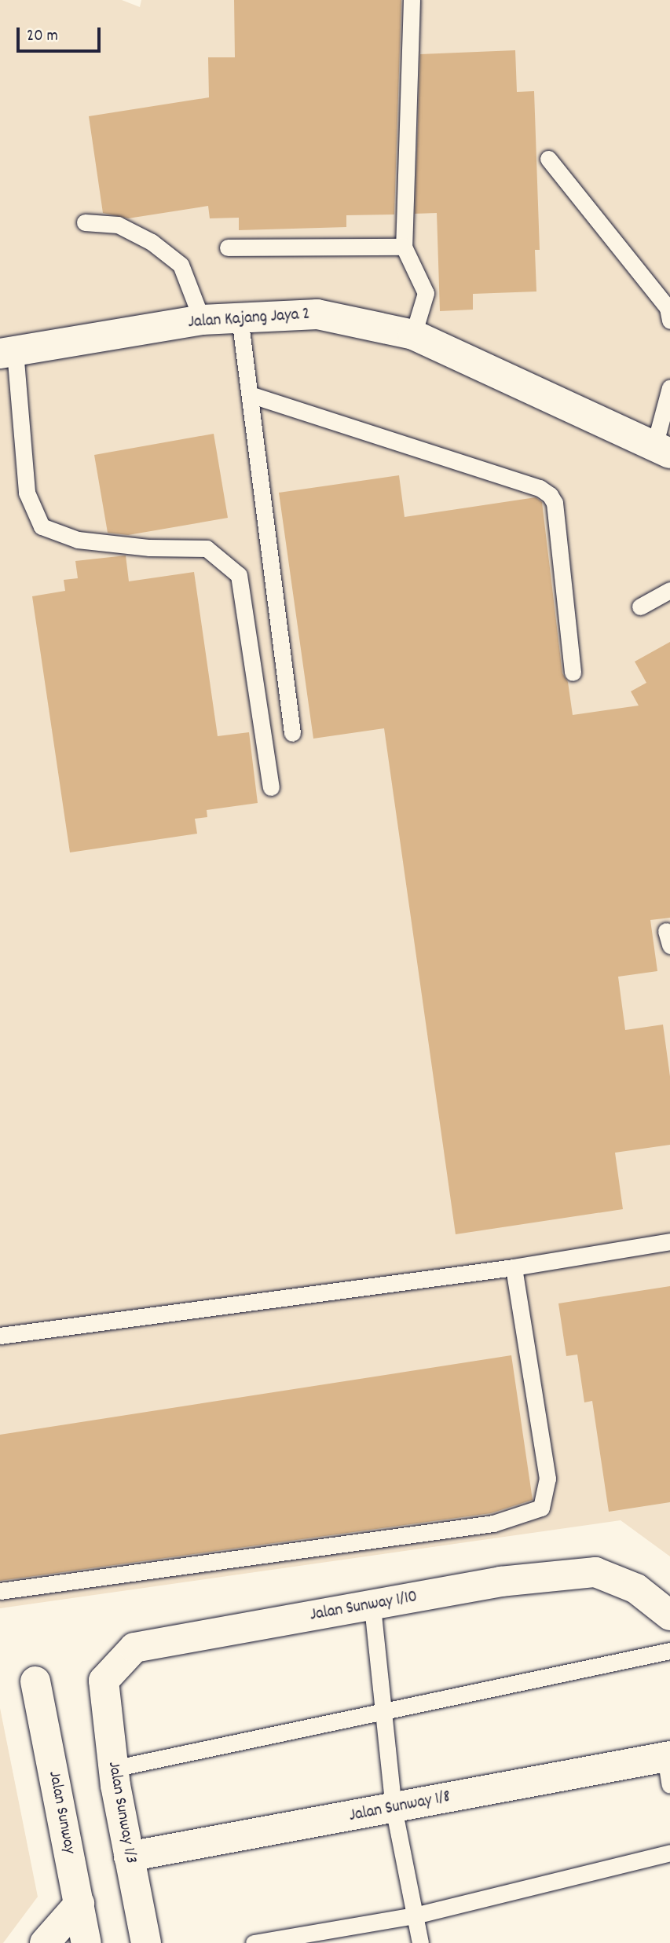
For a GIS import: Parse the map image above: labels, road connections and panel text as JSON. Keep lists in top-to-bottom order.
{
  "streets": {
    "street": [
      "Jalan Kajang Jaya 2",
      "Jalan Sunway 1/10",
      "Jalan Sunway 1/8",
      "Jalan Sunway",
      "Jalan Sunway 1/3"
    ]
  },
  "crossings": [
    ["Jalan Sunway 1/10", "Jalan Sunway 1/3"],
    ["Jalan Sunway 1/8", "Jalan Sunway 1/3"]
  ],
  "scale_bar": "20 m"
}
